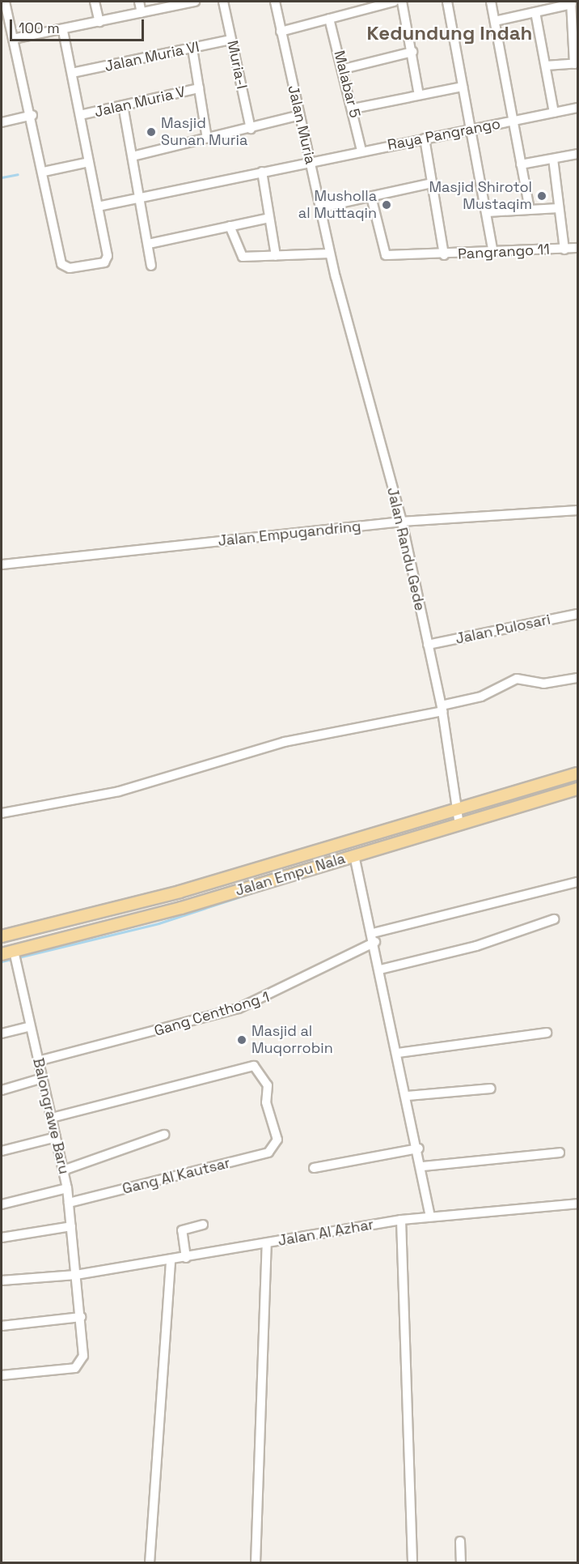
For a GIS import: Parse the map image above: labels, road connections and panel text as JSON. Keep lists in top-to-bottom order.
{
  "streets": {
    "main road": ["Jalan Empu Nala"],
    "street": [
      "Jalan Muria VI",
      "Muria-I",
      "Malabar 5",
      "Jalan Muria V",
      "Jalan Muria",
      "Raya Pangrango",
      "Pangrango 11",
      "Jalan Empugandring",
      "Jalan Randu Gede",
      "Jalan Pulosari",
      "Gang Centhong 1",
      "Balongrawe Baru",
      "Gang Al Kautsar",
      "Jalan Al Azhar"
    ]
  },
  "crossings": [
    ["Jalan Muria VI", "Muria-I"],
    ["Malabar 5", "Raya Pangrango"],
    ["Jalan Muria", "Raya Pangrango"],
    ["Jalan Muria", "Jalan Randu Gede"],
    ["Jalan Empugandring", "Jalan Randu Gede"],
    ["Jalan Randu Gede", "Jalan Pulosari"],
    ["Jalan Randu Gede", "Jalan Empu Nala"],
    ["Jalan Empu Nala", "Balongrawe Baru"],
    ["Gang Centhong 1", "Balongrawe Baru"],
    ["Balongrawe Baru", "Gang Al Kautsar"],
    ["Balongrawe Baru", "Jalan Al Azhar"]
  ],
  "districts": ["Kedundung Indah"],
  "places": [
    "Masjid Sunan Muria",
    "Masjid Shirotol Mustaqim",
    "Musholla al Muttaqin",
    "Masjid al Muqorrobin"
  ],
  "scale_bar": "100 m"
}
